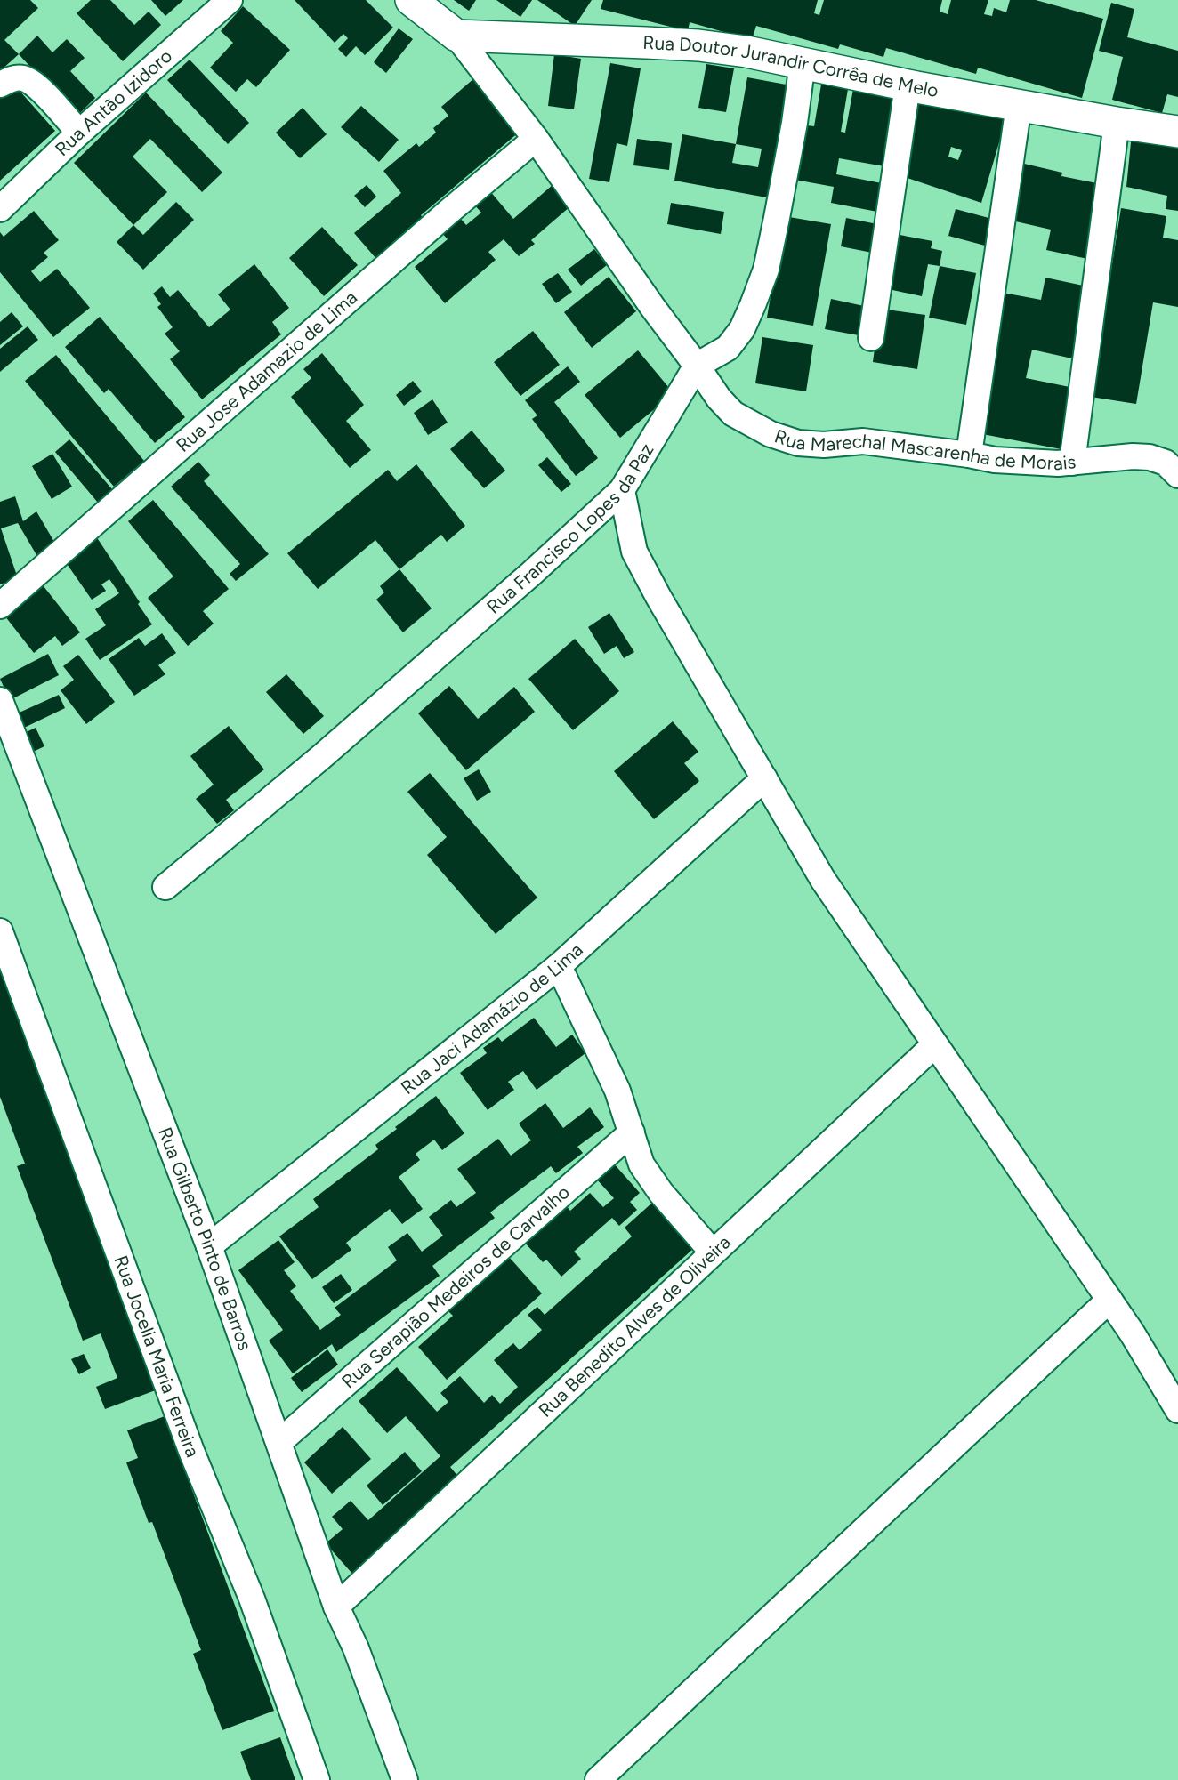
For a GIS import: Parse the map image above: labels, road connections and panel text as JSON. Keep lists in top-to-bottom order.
{
  "streets": {
    "street": [
      "Rua Doutor Jurandir Corrêa de Melo",
      "Rua Antão Izidoro",
      "Rua Jose Adamazio de Lima",
      "Rua Marechal Mascarenha de Morais",
      "Rua Francisco Lopes da Paz",
      "Rua Jaci Adamázio de Lima",
      "Rua Gilberto Pinto de Barros",
      "Rua Serapião Medeiros de Carvalho",
      "Rua Benedito Alves de Oliveira",
      "Rua Jocelia Maria Ferreira"
    ]
  },
  "crossings": [
    ["Rua Doutor Jurandir Corrêa de Melo", "Rua Marechal Mascarenha de Morais"],
    ["Rua Doutor Jurandir Corrêa de Melo", "Rua Francisco Lopes da Paz"],
    ["Rua Jose Adamazio de Lima", "Rua Marechal Mascarenha de Morais"],
    ["Rua Marechal Mascarenha de Morais", "Rua Francisco Lopes da Paz"],
    ["Rua Jaci Adamázio de Lima", "Rua Gilberto Pinto de Barros"],
    ["Rua Gilberto Pinto de Barros", "Rua Serapião Medeiros de Carvalho"],
    ["Rua Gilberto Pinto de Barros", "Rua Benedito Alves de Oliveira"]
  ]
}
